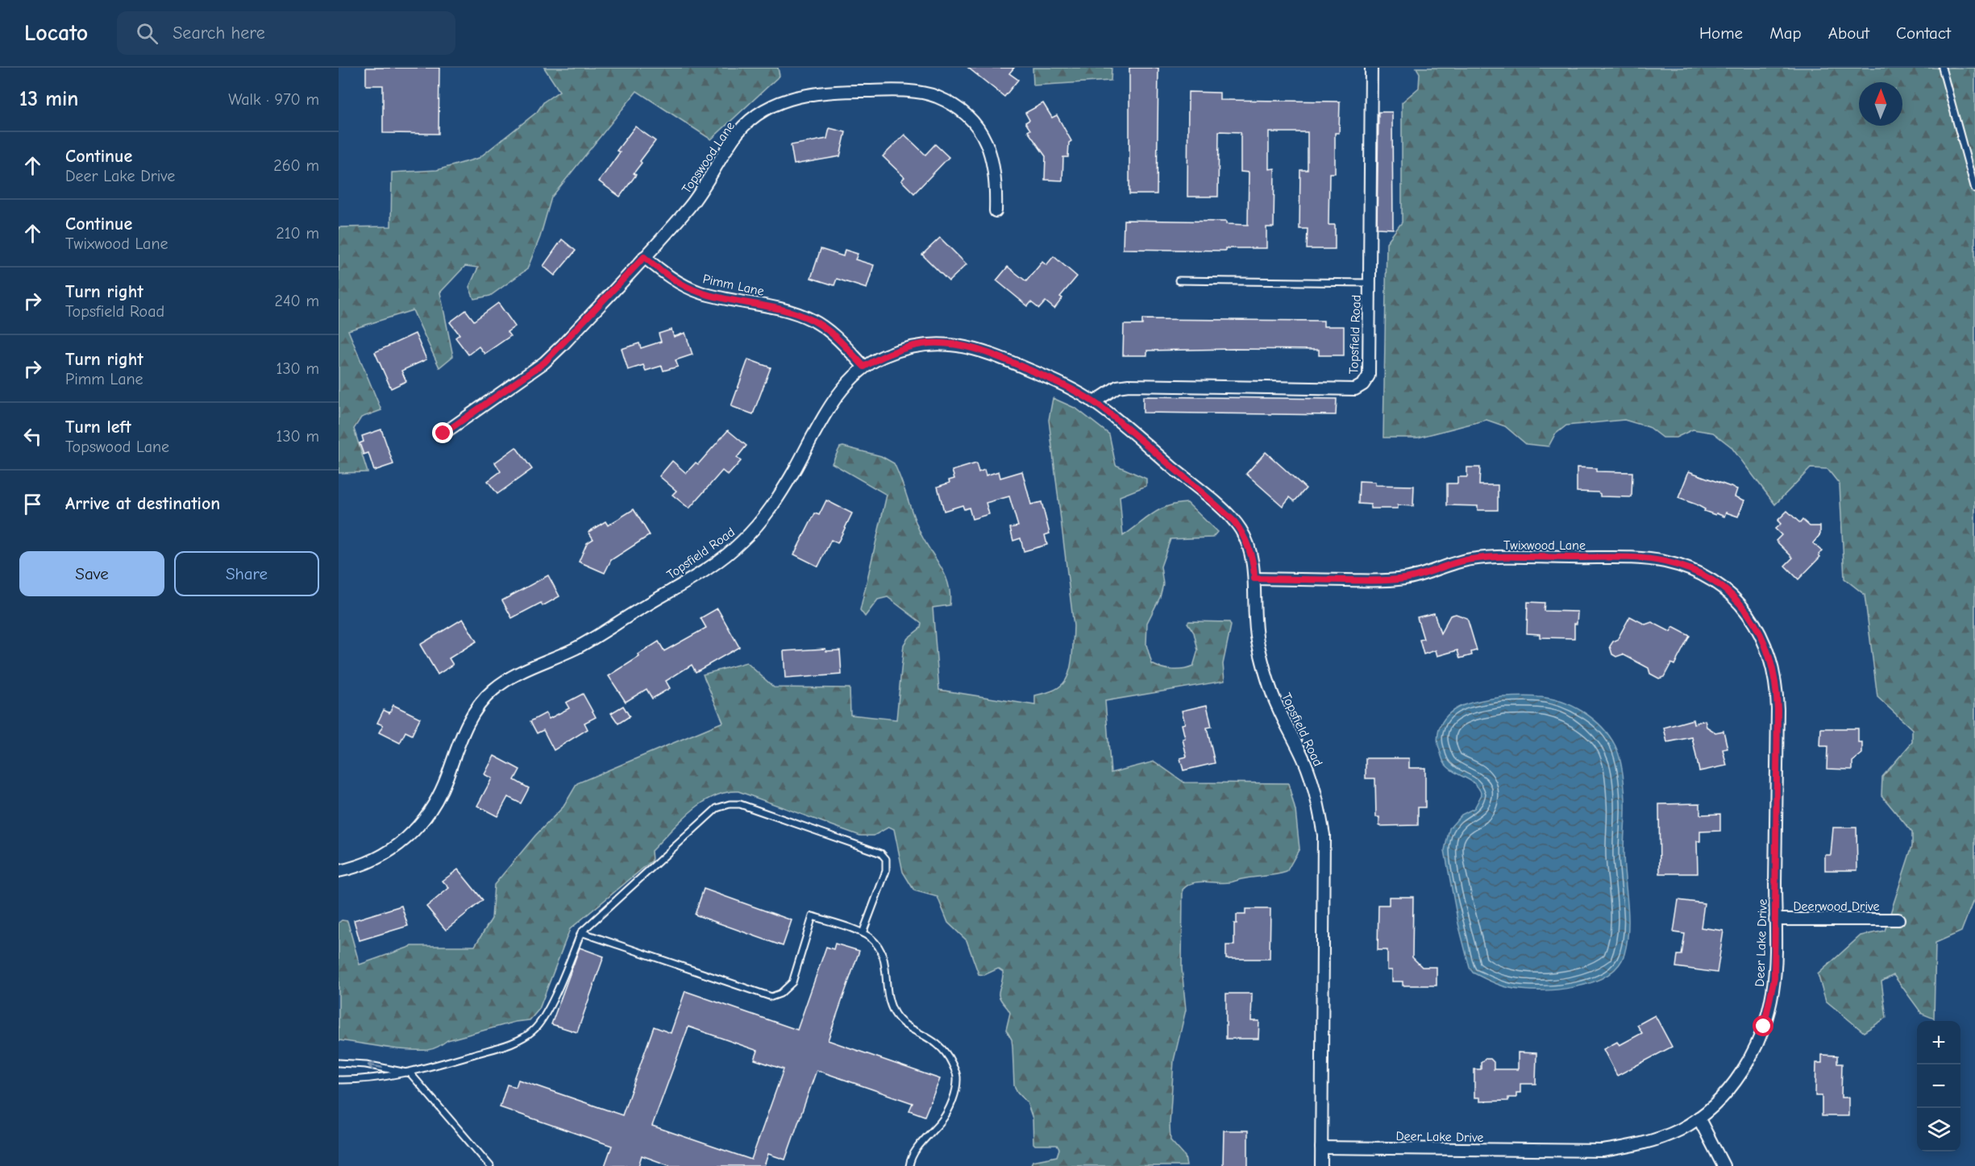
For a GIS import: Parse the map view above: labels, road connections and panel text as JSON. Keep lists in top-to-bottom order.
{
  "streets": {
    "street": [
      "Topswood Lane",
      "Pimm Lane",
      "Topsfield Road",
      "Twixwood Lane",
      "Deerwood Drive",
      "Deer Lake Drive"
    ]
  },
  "crossings": [
    ["Topswood Lane", "Pimm Lane"],
    ["Pimm Lane", "Topsfield Road"],
    ["Topsfield Road", "Twixwood Lane"],
    ["Topsfield Road", "Deer Lake Drive"],
    ["Twixwood Lane", "Deer Lake Drive"],
    ["Deerwood Drive", "Deer Lake Drive"]
  ],
  "north": "top",
  "page": {
    "header": "Locato",
    "search": "Search here",
    "nav": [
      "Home",
      "Map",
      "About",
      "Contact"
    ],
    "heading": ["13 min", "Walk · 970 m"],
    "list": [
      ["Continue", "Deer Lake Drive", "260 m"],
      ["Continue", "Twixwood Lane", "210 m"],
      ["Turn right", "Topsfield Road", "240 m"],
      ["Turn right", "Pimm Lane", "130 m"],
      ["Turn left", "Topswood Lane", "130 m"],
      "Arrive at destination"
    ],
    "buttons": ["Save", "Share"],
    "map_buttons": ["+", "−"]
  }
}
